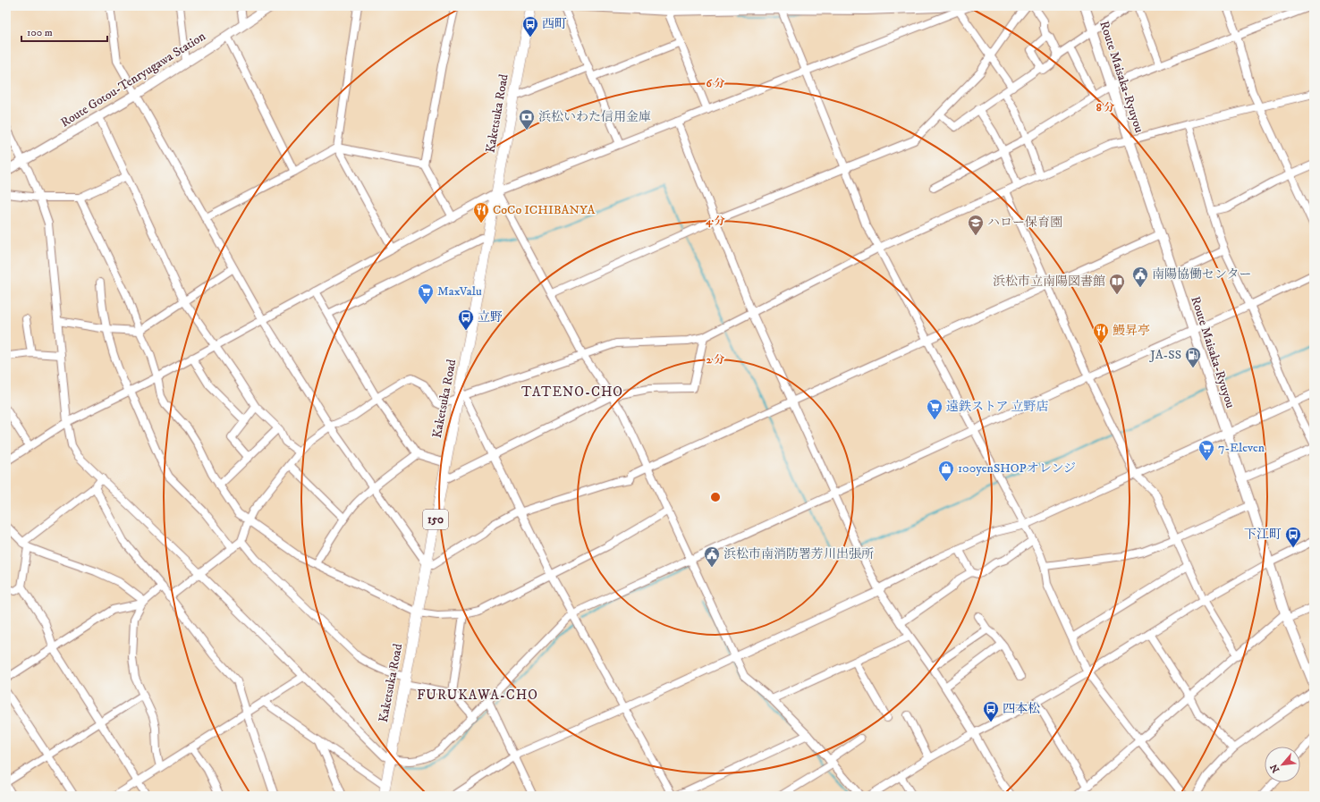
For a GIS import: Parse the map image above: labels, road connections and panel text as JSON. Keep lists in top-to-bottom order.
{
  "streets": {
    "highway": ["Kaketsuka Road", "150"],
    "main road": ["Route Maisaka-Ryuyou", "Route Gotou-Tenryugawa Station"]
  },
  "districts": ["TATENO-CHO", "FURUKAWA-CHO"],
  "places": {
    "bus stop": [
      "西町",
      "立野",
      "下江町",
      "四本松"
    ],
    "bank": ["浜松いわた信用金庫"],
    "restaurant": ["CoCo ICHIBANYA", "鰻昇亭"],
    "school or university": ["ハロー保育園"],
    "public building": ["南陽協働センター", "浜松市南消防署芳川出張所"],
    "library": ["浜松市立南陽図書館"],
    "supermarket": ["MaxValu", "遠鉄ストア 立野店", "7-Eleven"],
    "fuel station": ["JA-SS"],
    "shop": ["100yenSHOPオレンジ"]
  },
  "scale_bar": "100 m",
  "north": "bottom left",
  "rings": [
    "6 分",
    "8 分",
    "4 分",
    "2 分"
  ]
}
